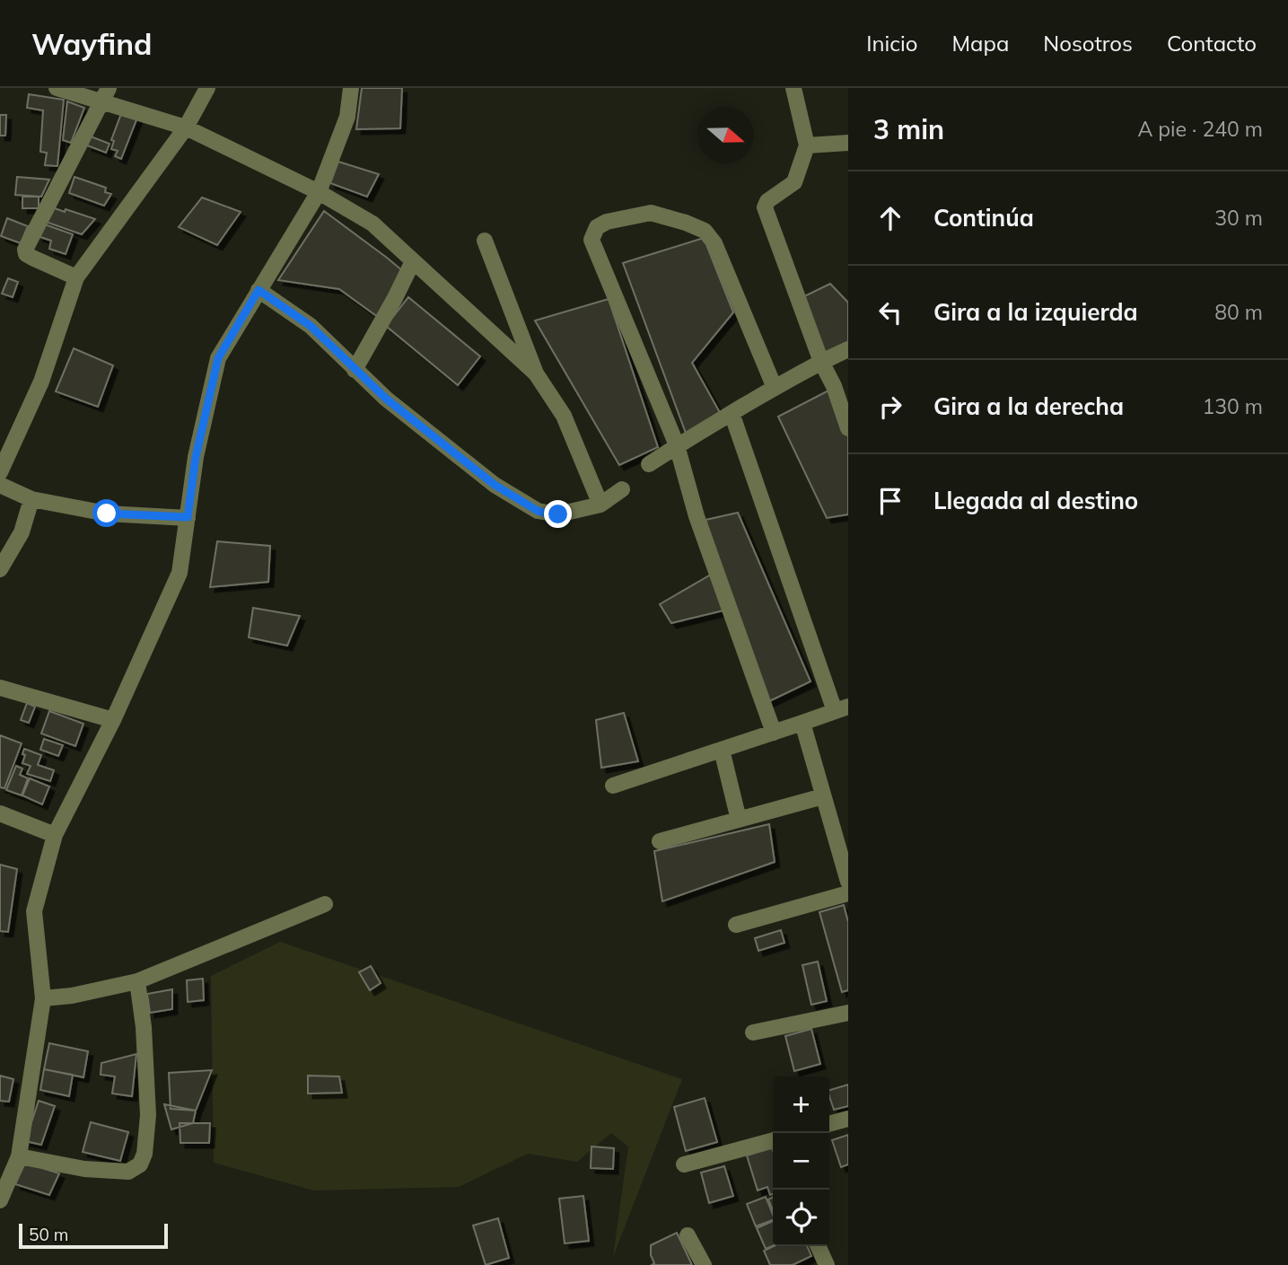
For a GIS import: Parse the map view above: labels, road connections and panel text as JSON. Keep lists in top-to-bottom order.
{
  "scale_bar": "50 m",
  "north": "right",
  "page": {
    "header": "Wayfind",
    "nav": [
      "Inicio",
      "Mapa",
      "Nosotros",
      "Contacto"
    ],
    "heading": ["3 min", "A pie · 240 m"],
    "list": [
      ["Continúa", "30 m"],
      ["Gira a la izquierda", "80 m"],
      ["Gira a la derecha", "130 m"],
      "Llegada al destino"
    ],
    "map_buttons": ["+", "−"],
    "scale": "50 m"
  }
}
